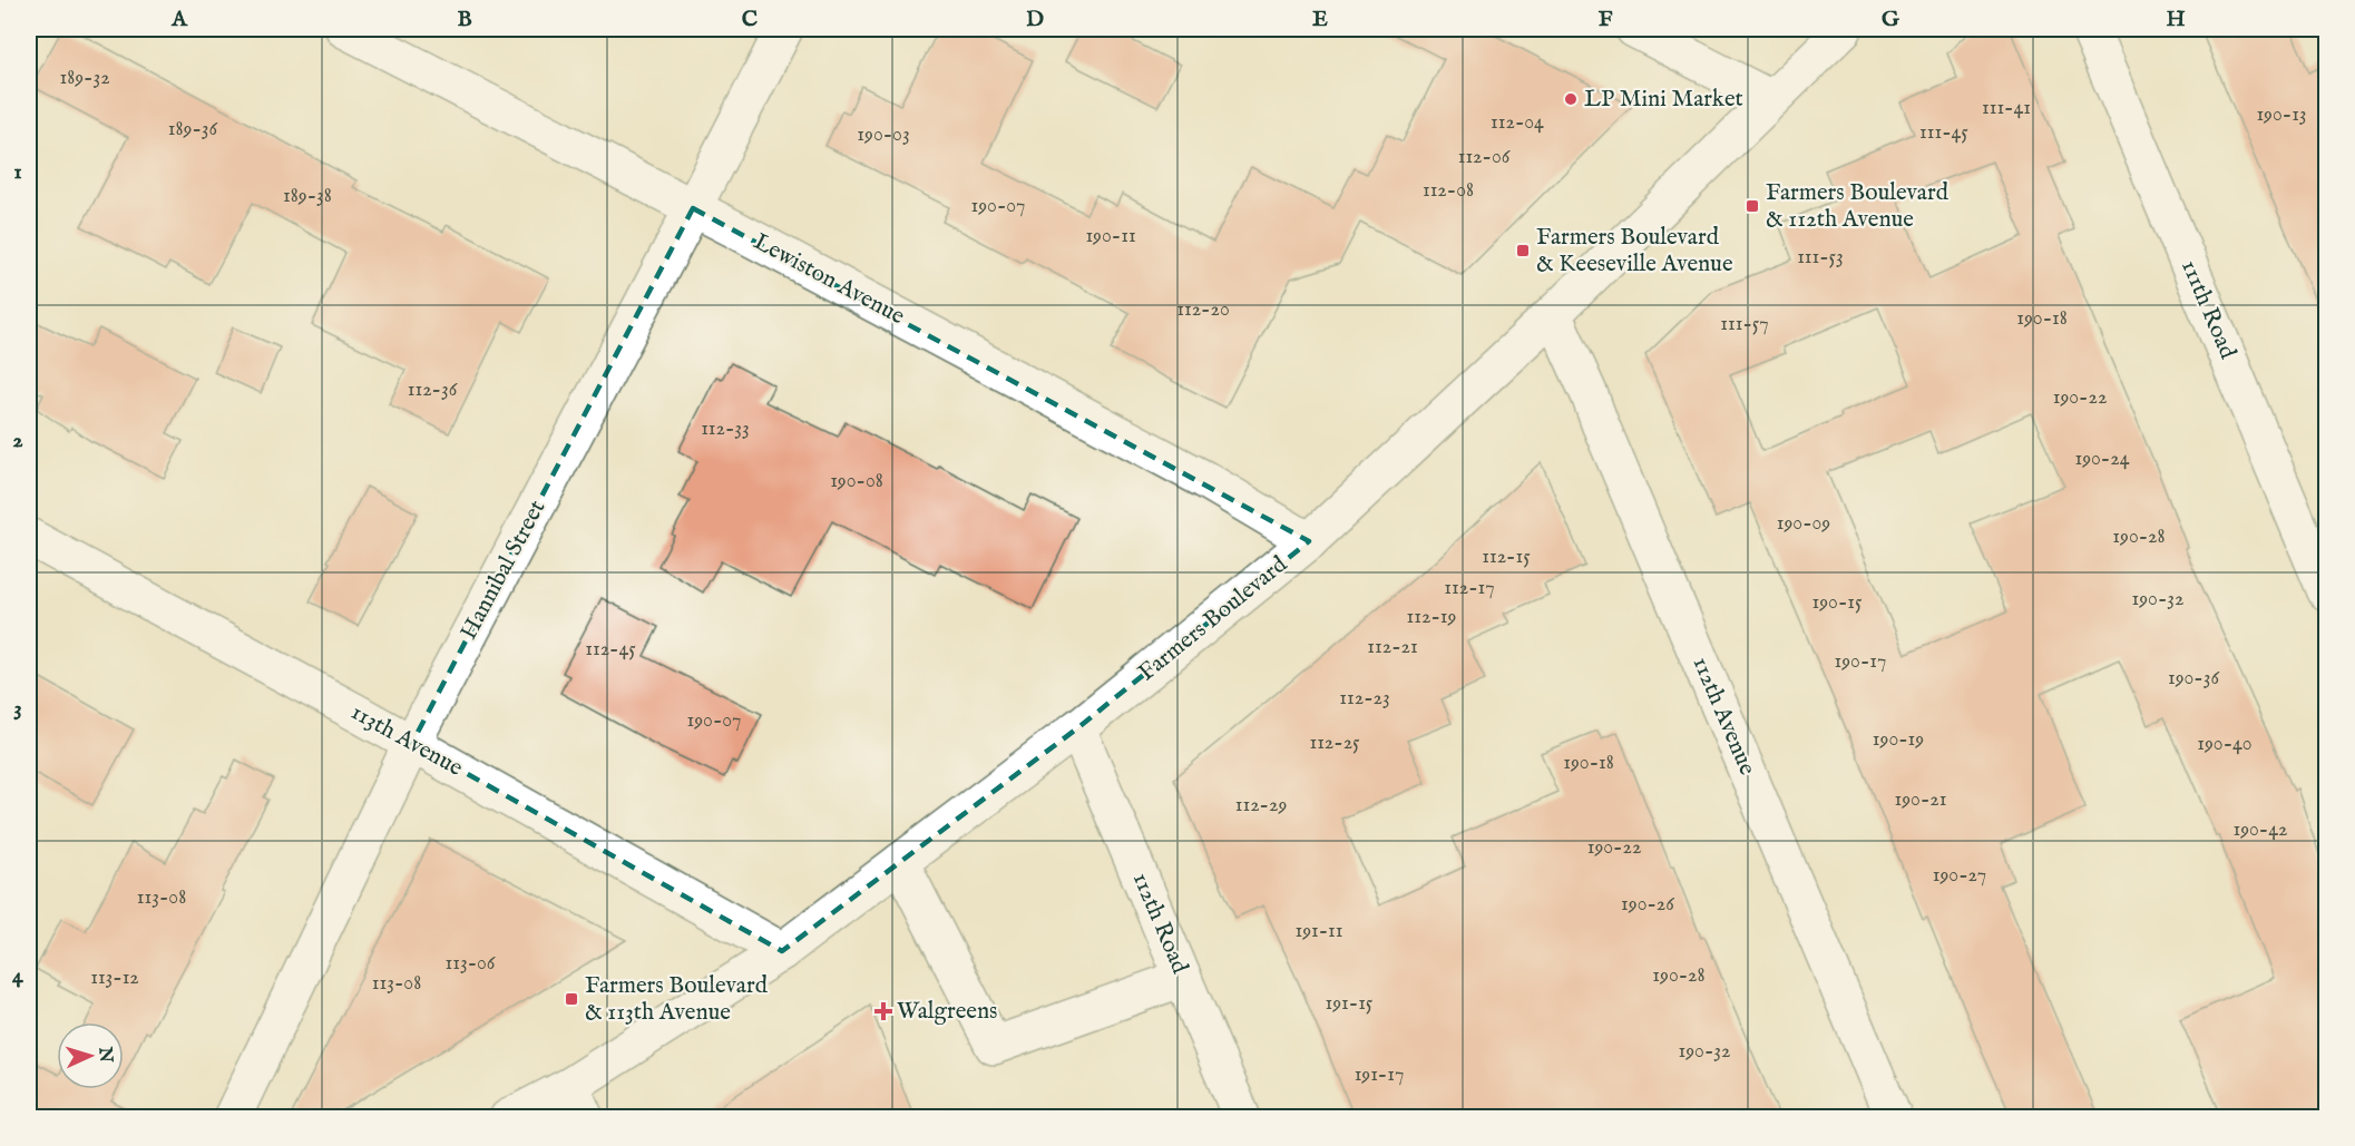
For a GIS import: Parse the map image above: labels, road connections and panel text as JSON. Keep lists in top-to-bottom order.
{
  "streets": {
    "street": [
      "Lewiston Avenue",
      "111th Road",
      "Hannibal Street",
      "Farmers Boulevard",
      "112th Avenue",
      "113th Avenue",
      "112th Road"
    ]
  },
  "crossings": [
    ["Lewiston Avenue", "Hannibal Street"],
    ["Lewiston Avenue", "Farmers Boulevard"],
    ["Hannibal Street", "113th Avenue"],
    ["Farmers Boulevard", "112th Avenue"],
    ["Farmers Boulevard", "113th Avenue"],
    ["Farmers Boulevard", "112th Road"]
  ],
  "places": {
    "other": ["LP Mini Market"],
    "transit": ["Farmers Boulevard & 112th Avenue", "Farmers Boulevard & Keeseville Avenue", "Farmers Boulevard & 113th Avenue"],
    "health": ["Walgreens"]
  },
  "house_numbers": [
    "189-32",
    "111-41",
    "190-13",
    "112-04",
    "189-36",
    "111-45",
    "190-03",
    "112-06",
    "112-08",
    "189-38",
    "190-07",
    "190-11",
    "111-53",
    "112-20",
    "190-18",
    "111-57",
    "112-36",
    "190-22",
    "112-33",
    "190-24",
    "190-08",
    "190-09",
    "190-28",
    "112-15",
    "112-17",
    "190-32",
    "190-15",
    "112-19",
    "112-21",
    "112-45",
    "190-17",
    "190-36",
    "112-23",
    "190-07",
    "190-19",
    "112-25",
    "190-40",
    "190-18",
    "190-21",
    "112-29",
    "190-42",
    "190-22",
    "190-27",
    "113-08",
    "190-26",
    "191-11",
    "113-06",
    "190-28",
    "113-12",
    "113-08",
    "191-15",
    "190-32",
    "191-17"
  ],
  "north": "right",
  "grid": {
    "columns": [
      "A",
      "B",
      "C",
      "D",
      "E",
      "F",
      "G",
      "H"
    ],
    "rows": [
      "1",
      "2",
      "3",
      "4"
    ]
  }
}
